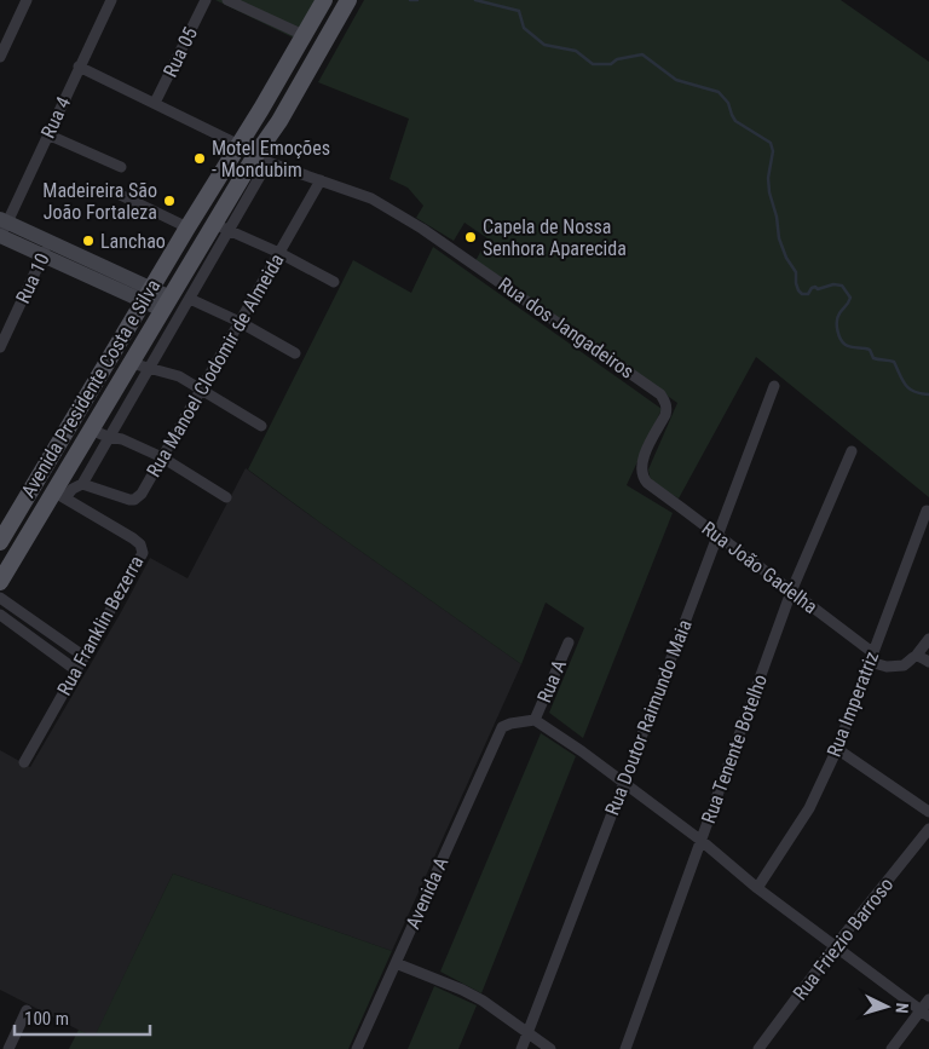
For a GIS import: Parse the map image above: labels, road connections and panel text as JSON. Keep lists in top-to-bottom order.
{
  "streets": {
    "main road": ["Avenida Presidente Costa e Silva"],
    "street": [
      "Rua 05",
      "Rua 4",
      "Rua 10",
      "Rua dos Jangadeiros",
      "Rua Manoel Clodomir de Almeida",
      "Rua João Gadelha",
      "Rua Franklin Bezerra",
      "Rua A",
      "Rua Imperatriz",
      "Rua Doutor Raimundo Maia",
      "Rua Tenente Botelho",
      "Avenida A",
      "Rua Friezio Barroso"
    ]
  },
  "crossings": [
    ["Rua dos Jangadeiros", "Rua Manoel Clodomir de Almeida"],
    ["Rua dos Jangadeiros", "Avenida Presidente Costa e Silva"],
    ["Rua dos Jangadeiros", "Rua João Gadelha"],
    ["Avenida Presidente Costa e Silva", "Rua Franklin Bezerra"],
    ["Rua João Gadelha", "Rua Imperatriz"],
    ["Rua João Gadelha", "Rua Doutor Raimundo Maia"],
    ["Rua João Gadelha", "Rua Tenente Botelho"],
    ["Rua A", "Avenida A"]
  ],
  "places": [
    "Motel Emoções - Mondubim",
    "Madeireira São João Fortaleza",
    "Capela de Nossa Senhora Aparecida",
    "Lanchao"
  ],
  "scale_bar": "100 m",
  "north": "right"
}
